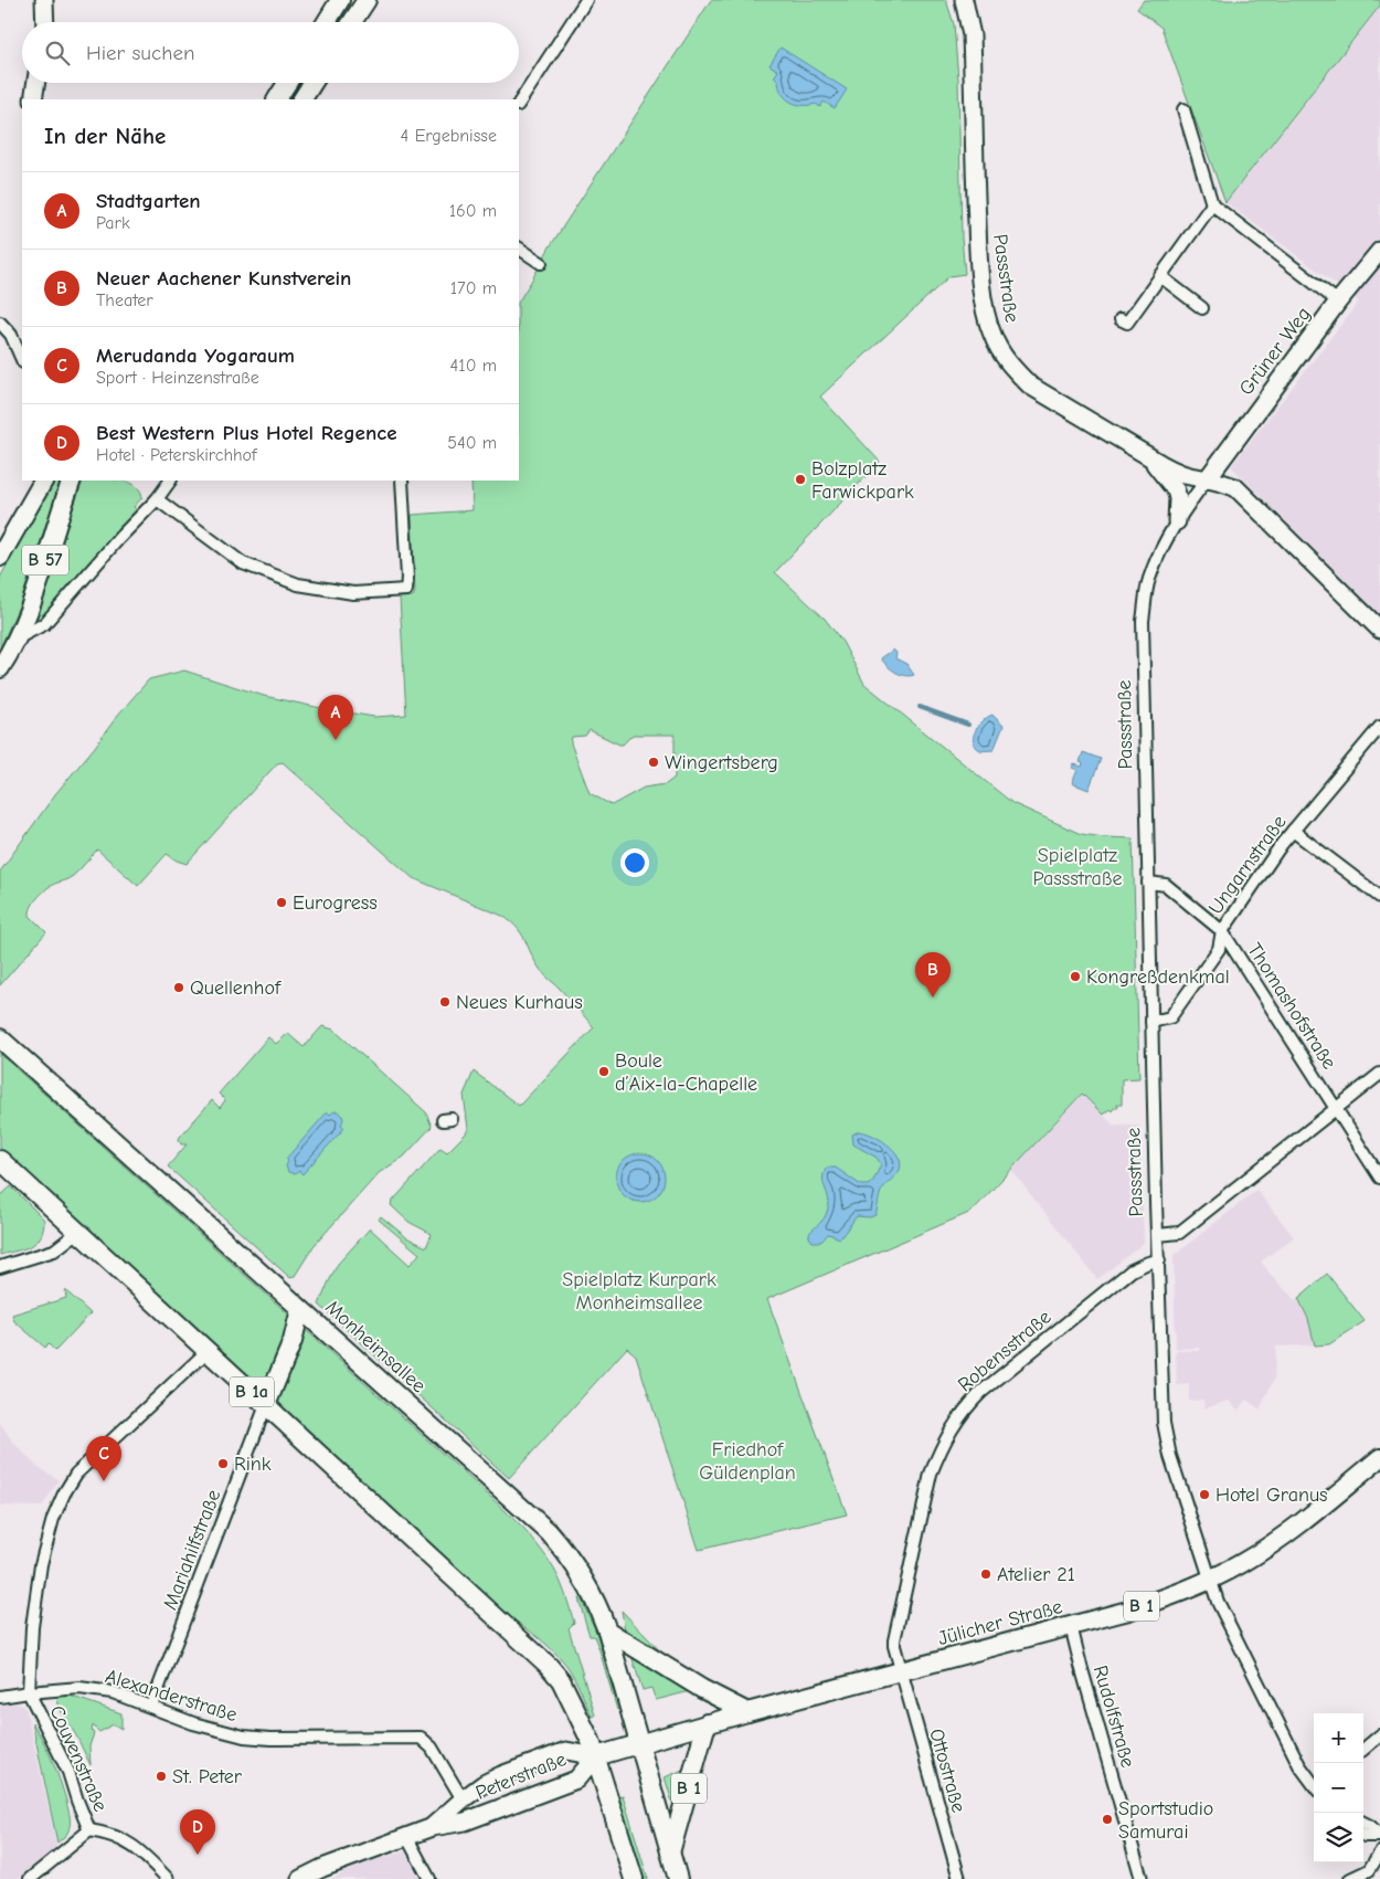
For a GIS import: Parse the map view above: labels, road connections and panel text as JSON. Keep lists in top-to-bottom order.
{
  "streets": {
    "main road": [
      "B 57",
      "Monheimsallee",
      "B 1a",
      "B 1",
      "Jülicher Straße"
    ],
    "street": [
      "Passstraße",
      "Grüner Weg",
      "Ungarnstraße",
      "Thomashofstraße",
      "Robensstraße",
      "Mariahilfstraße",
      "Alexanderstraße",
      "Rudolfstraße",
      "Couvenstraße",
      "Ottostraße",
      "Peterstraße"
    ]
  },
  "crossings": [
    ["Passstraße", "Grüner Weg"],
    ["Passstraße", "Ungarnstraße"],
    ["Passstraße", "Thomashofstraße"],
    ["Passstraße", "Robensstraße"],
    ["Passstraße", "Jülicher Straße"],
    ["Ungarnstraße", "Thomashofstraße"],
    ["Monheimsallee", "B 1"],
    ["Monheimsallee", "Jülicher Straße"],
    ["Robensstraße", "Jülicher Straße"],
    ["Robensstraße", "Ottostraße"],
    ["B 1a", "Mariahilfstraße"],
    ["B 1a", "Jülicher Straße"],
    ["B 1a", "Peterstraße"],
    ["Mariahilfstraße", "Alexanderstraße"],
    ["B 1", "Jülicher Straße"],
    ["Jülicher Straße", "Rudolfstraße"],
    ["Jülicher Straße", "Ottostraße"],
    ["Jülicher Straße", "Peterstraße"],
    ["Alexanderstraße", "Couvenstraße"],
    ["Alexanderstraße", "Peterstraße"]
  ],
  "parks": ["Spielplatz Passstraße", "Spielplatz Kurpark Monheimsallee", "Friedhof Güldenplan"],
  "places": [
    "Bolzplatz Farwickpark",
    "Wingertsberg",
    "Eurogress",
    "Kongreßdenkmal",
    "Quellenhof",
    "Neues Kurhaus",
    "Boule d’Aix-la-Chapelle",
    "Rink",
    "Hotel Granus",
    "Atelier 21",
    "St. Peter",
    "Sportstudio Samurai"
  ],
  "page": {
    "search": "Hier suchen",
    "heading": ["In der Nähe", "4 Ergebnisse"],
    "list": [
      {
        "mark": "A",
        "name": "Stadtgarten",
        "note": "Park",
        "value": "160 m"
      },
      {
        "mark": "B",
        "name": "Neuer Aachener Kunstverein",
        "note": "Theater",
        "value": "170 m"
      },
      {
        "mark": "C",
        "name": "Merudanda Yogaraum",
        "note": "Sport · Heinzenstraße",
        "value": "410 m"
      },
      {
        "mark": "D",
        "name": "Best Western Plus Hotel Regence",
        "note": "Hotel · Peterskirchhof",
        "value": "540 m"
      }
    ],
    "pins": [
      "A",
      "B",
      "C",
      "D"
    ],
    "map_buttons": ["+", "−"]
  }
}
